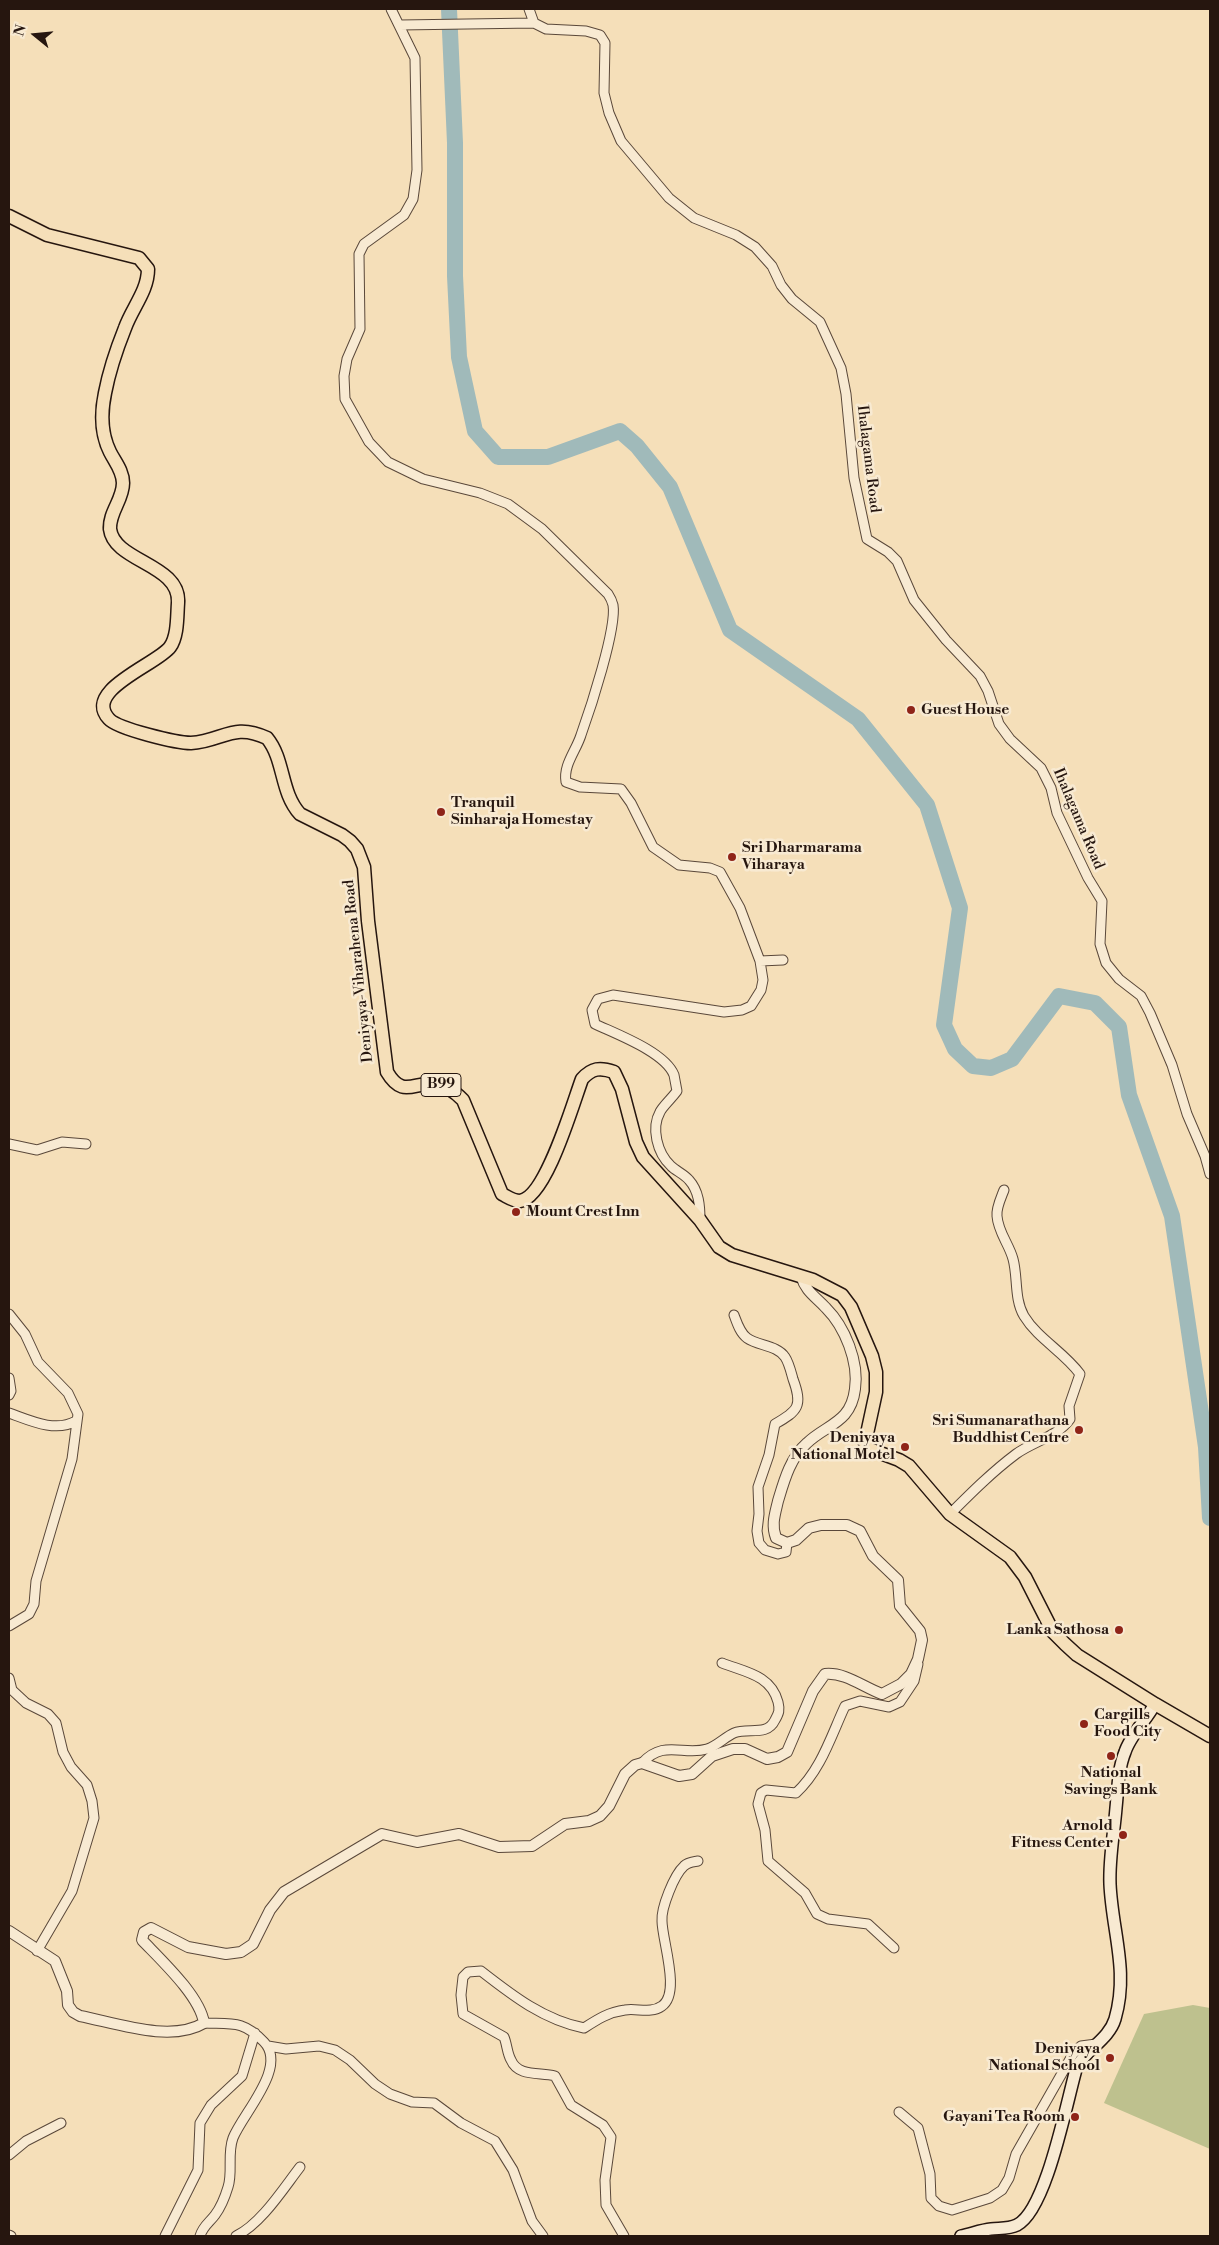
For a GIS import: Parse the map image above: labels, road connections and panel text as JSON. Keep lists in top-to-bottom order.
{
  "streets": {
    "main road": ["Deniyaya-Viharahena Road", "B99"],
    "street": ["Ihalagama Road"]
  },
  "places": [
    "Guest House",
    "Tranquil Sinharaja Homestay",
    "Sri Dharmarama Viharaya",
    "Mount Crest Inn",
    "Sri Sumanarathana Buddhist Centre",
    "Deniyaya National Motel",
    "Lanka Sathosa",
    "Cargills Food City",
    "National Savings Bank",
    "Arnold Fitness Center",
    "Deniyaya National School",
    "Gayani Tea Room"
  ],
  "north": "left"
}
